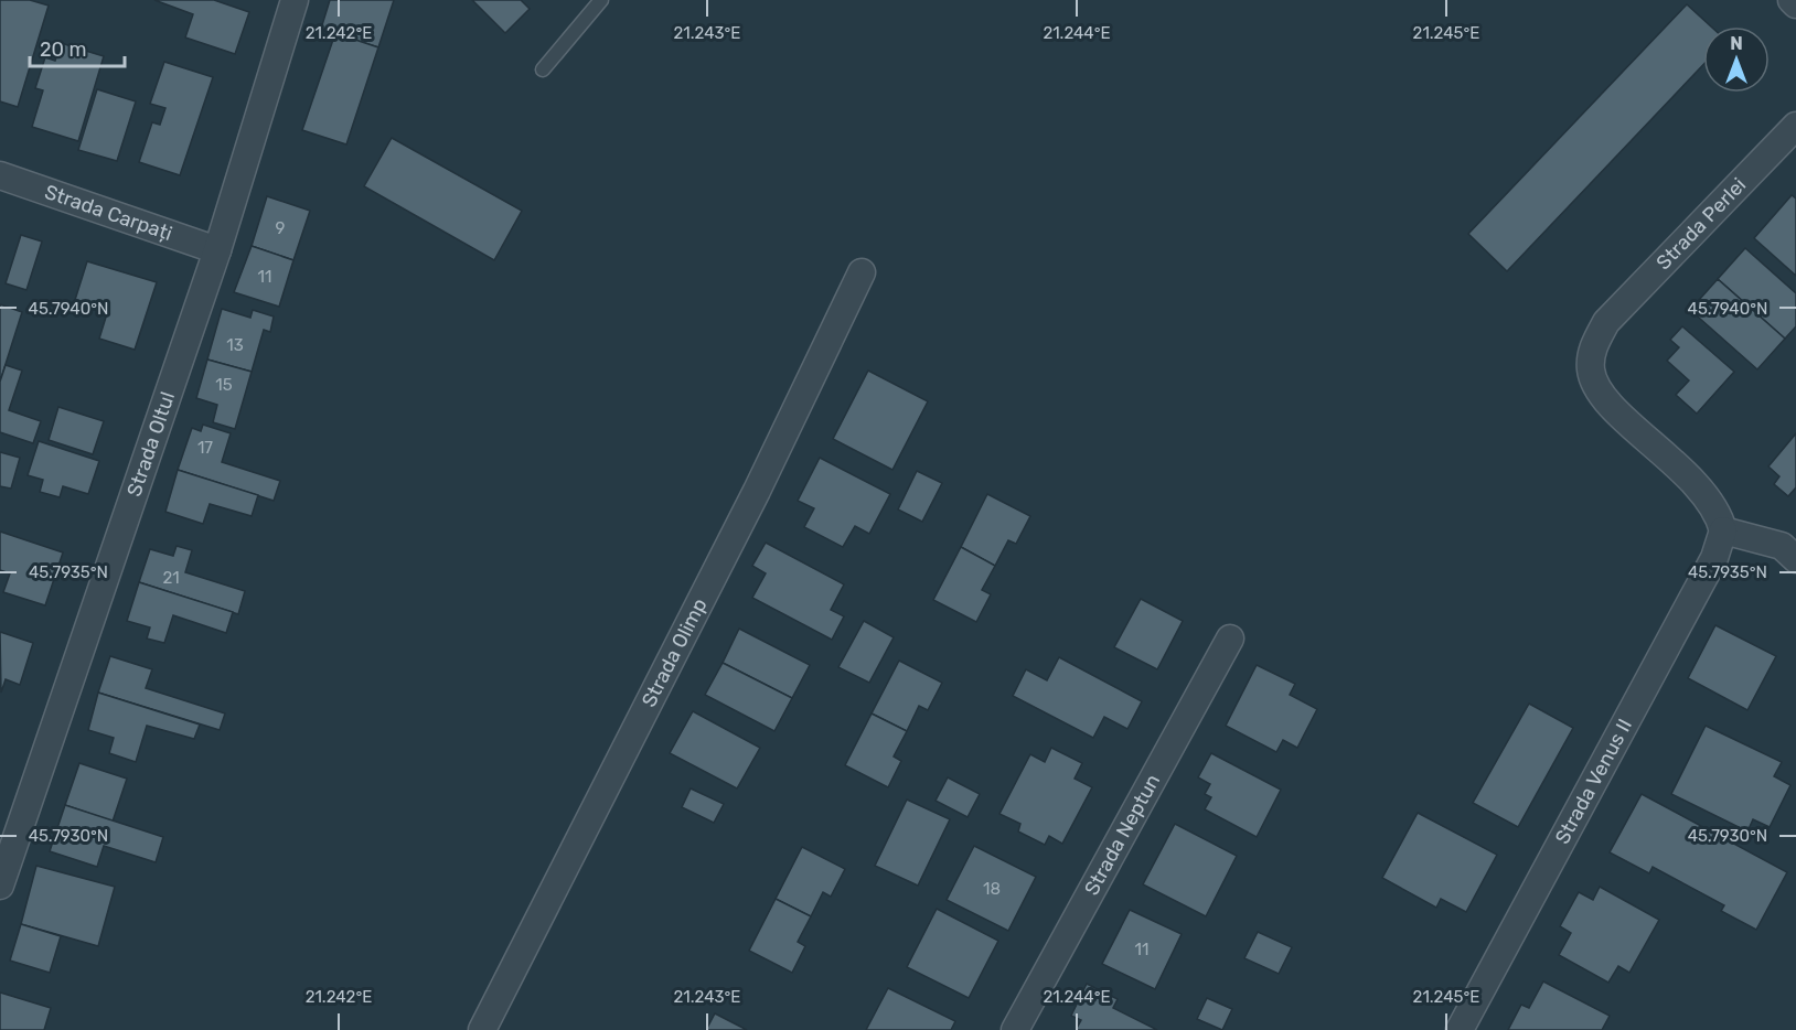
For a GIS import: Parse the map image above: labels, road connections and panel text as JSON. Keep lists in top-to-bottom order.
{
  "streets": {
    "street": [
      "Strada Carpați",
      "Strada Perlei",
      "Strada Oltul",
      "Strada Olimp",
      "Strada Venus II",
      "Strada Neptun"
    ]
  },
  "crossings": [
    ["Strada Carpați", "Strada Oltul"],
    ["Strada Perlei", "Strada Venus II"]
  ],
  "house_numbers": [
    "9",
    "11",
    "13",
    "15",
    "17",
    "21",
    "18",
    "11"
  ],
  "scale_bar": "20 m",
  "north": "top",
  "coordinates": [
    "21.242°E",
    "21.243°E",
    "21.244°E",
    "21.245°E",
    "45.7940°N",
    "45.7935°N",
    "45.7930°N"
  ]
}
